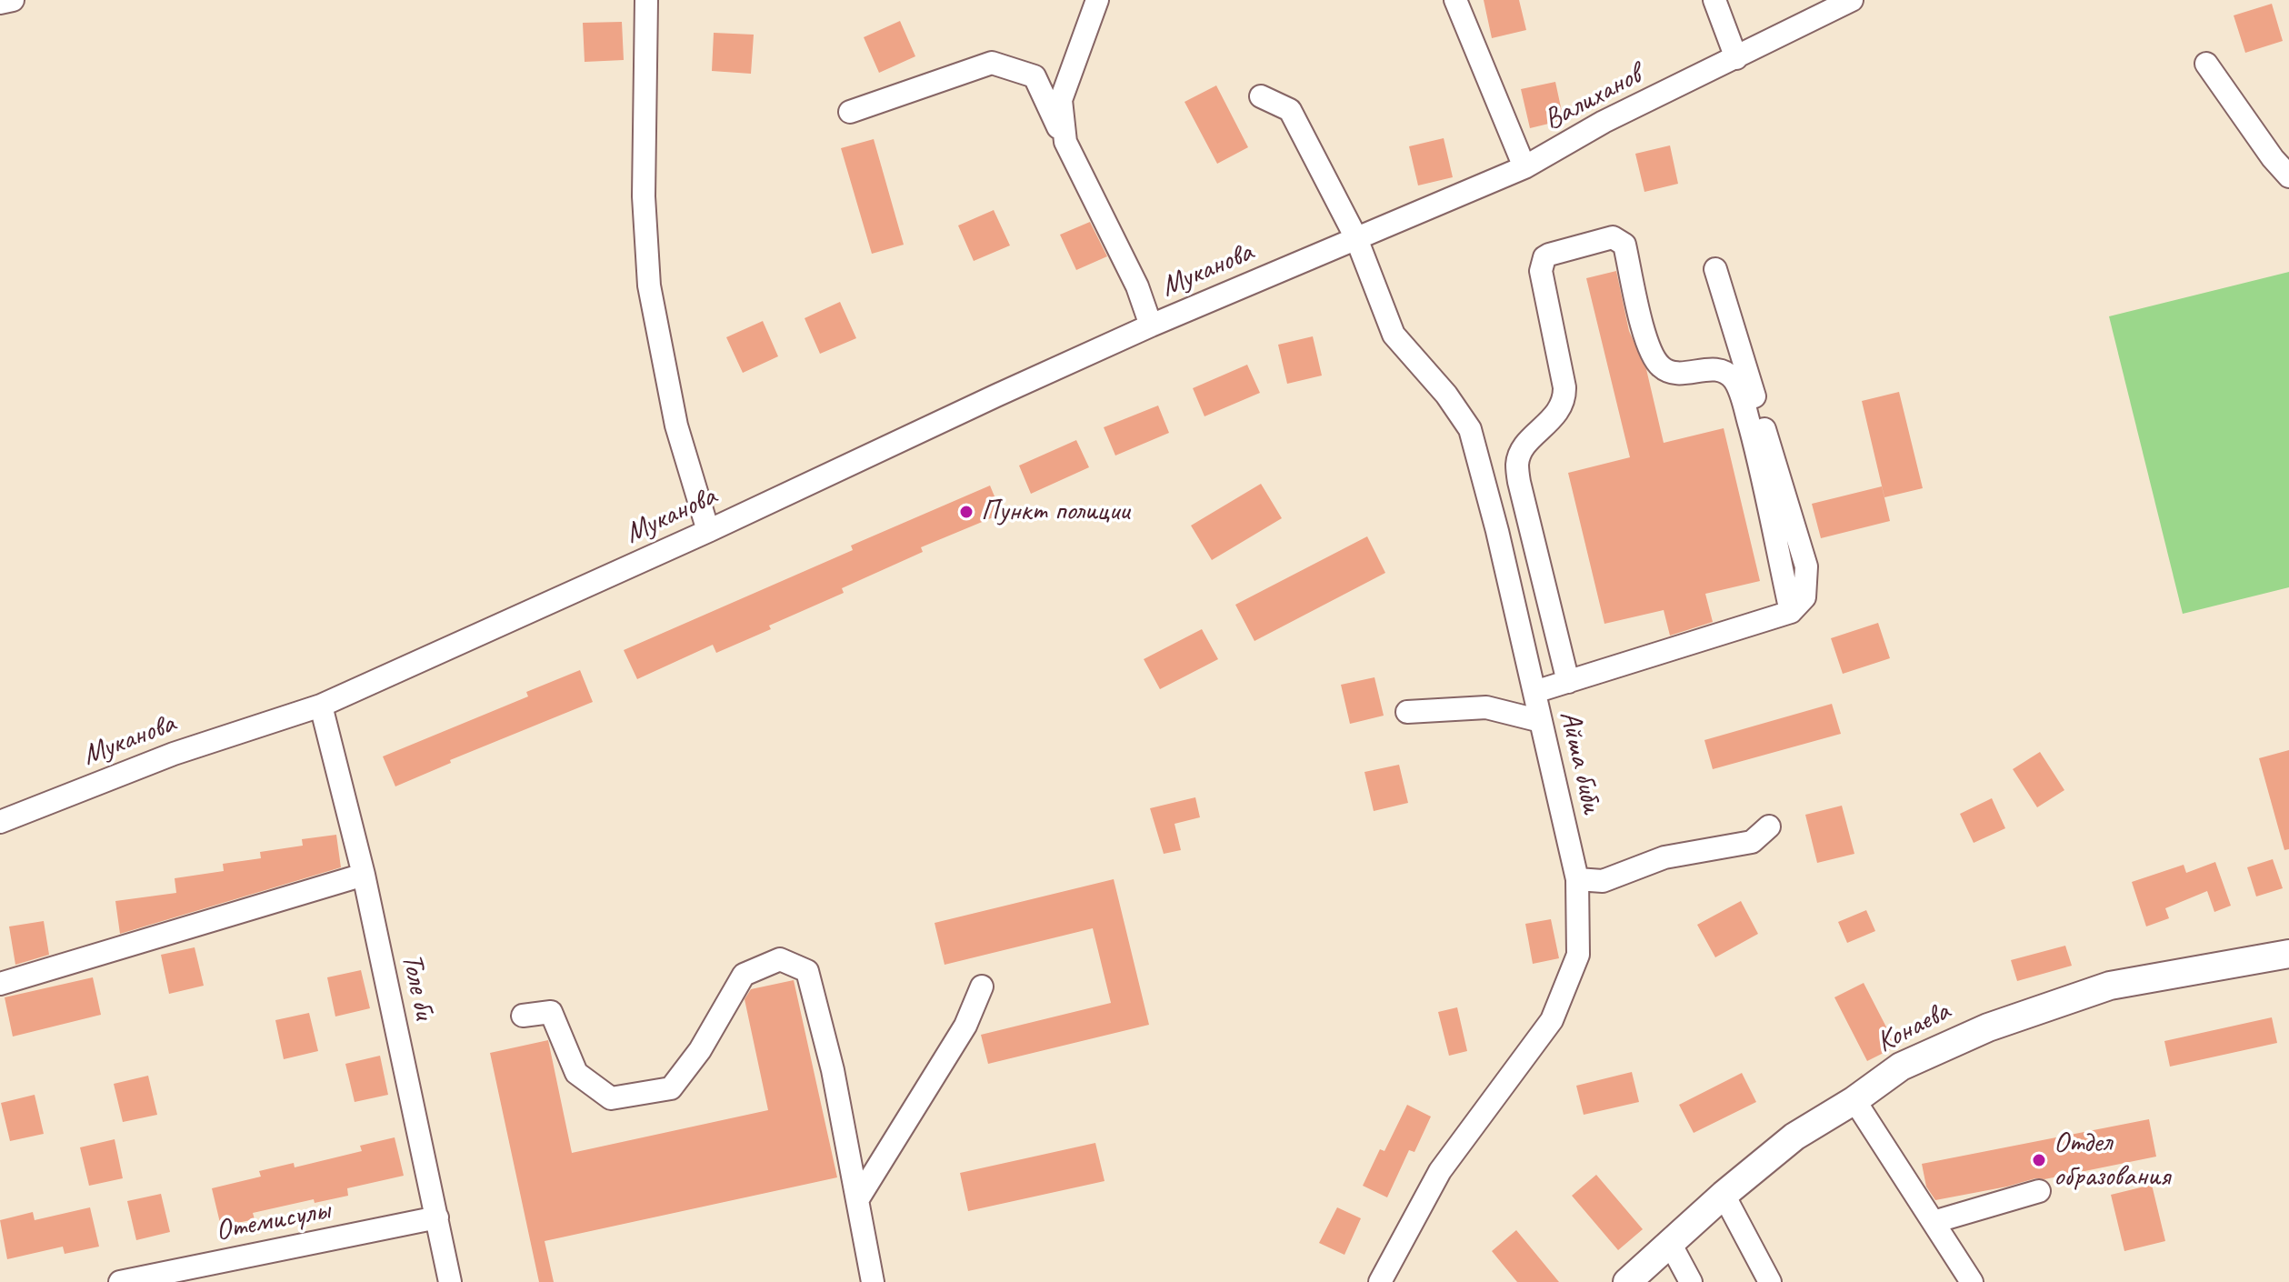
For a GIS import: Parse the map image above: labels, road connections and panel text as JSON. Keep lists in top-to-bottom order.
{
  "streets": {
    "main road": ["Конаева"],
    "street": [
      "Валиханов",
      "Муканова",
      "Айша биби",
      "Толе би",
      "Отемисулы"
    ]
  },
  "crossings": [
    ["Валиханов", "Муканова"],
    ["Валиханов", "Айша биби"],
    ["Муканова", "Айша биби"],
    ["Муканова", "Толе би"],
    ["Толе би", "Отемисулы"]
  ],
  "places": ["Пункт полиции", "Отдел образования"]
}
